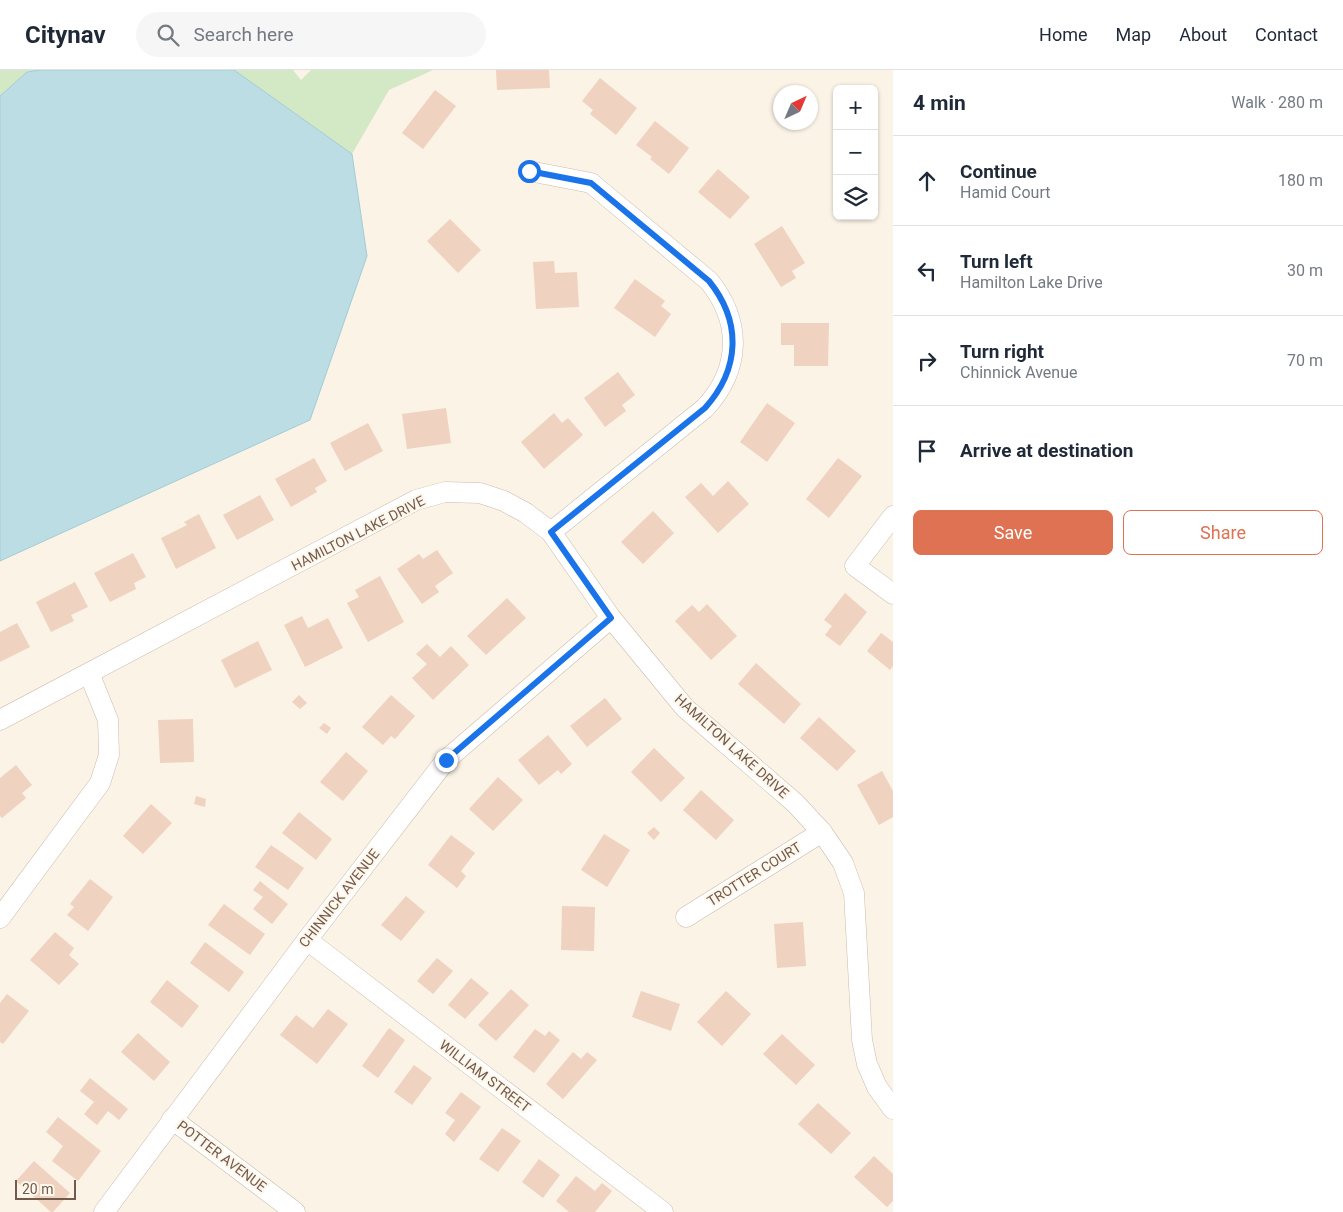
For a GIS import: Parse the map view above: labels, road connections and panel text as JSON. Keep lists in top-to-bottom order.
{
  "streets": {
    "street": [
      "HAMILTON LAKE DRIVE",
      "TROTTER COURT",
      "CHINNICK AVENUE",
      "WILLIAM STREET",
      "POTTER AVENUE"
    ]
  },
  "crossings": [
    ["HAMILTON LAKE DRIVE", "TROTTER COURT"],
    ["HAMILTON LAKE DRIVE", "CHINNICK AVENUE"],
    ["CHINNICK AVENUE", "WILLIAM STREET"],
    ["CHINNICK AVENUE", "POTTER AVENUE"]
  ],
  "scale_bar": "20 m",
  "north": "top right",
  "page": {
    "header": "Citynav",
    "search": "Search here",
    "nav": [
      "Home",
      "Map",
      "About",
      "Contact"
    ],
    "heading": ["4 min", "Walk · 280 m"],
    "map_buttons": ["+", "−"],
    "list": [
      ["Continue", "Hamid Court", "180 m"],
      ["Turn left", "Hamilton Lake Drive", "30 m"],
      ["Turn right", "Chinnick Avenue", "70 m"],
      "Arrive at destination"
    ],
    "buttons": ["Save", "Share"],
    "scale": "20 m"
  }
}
